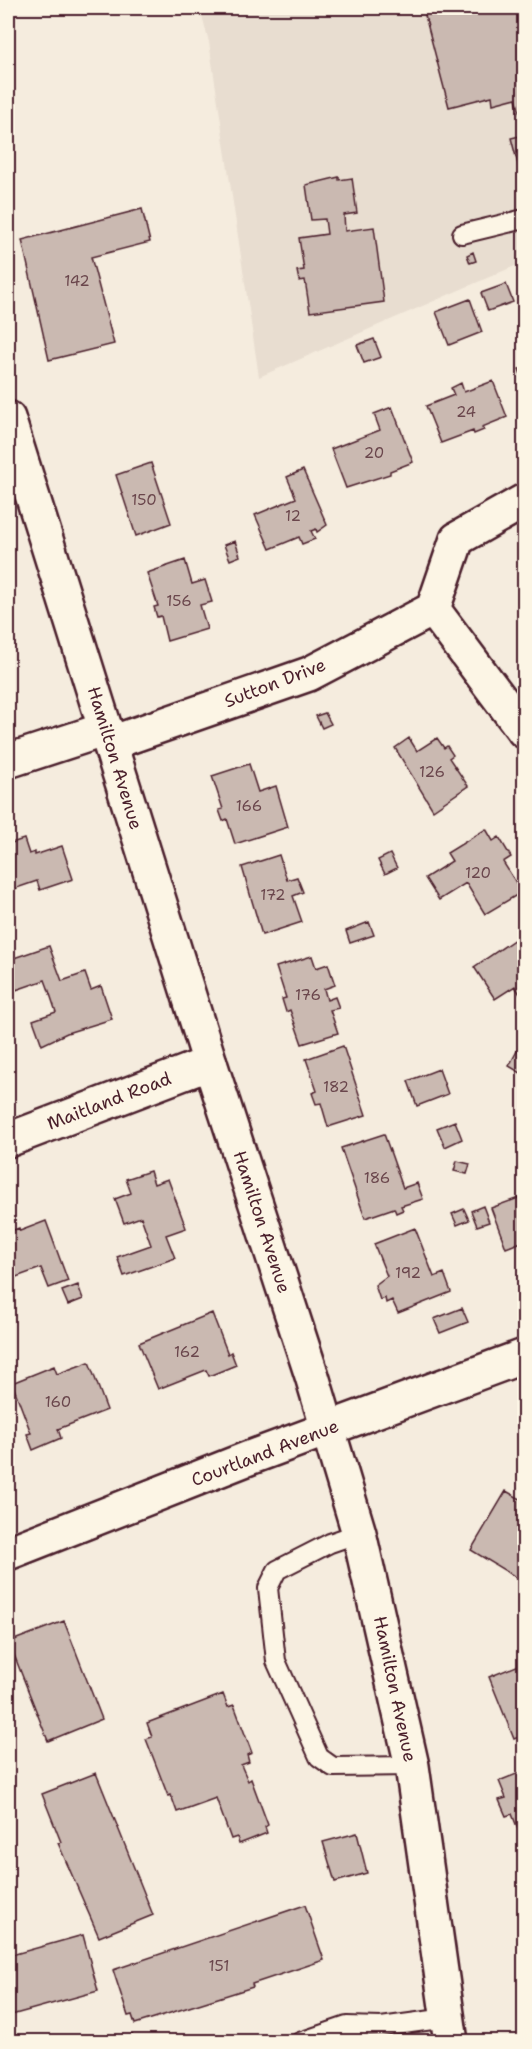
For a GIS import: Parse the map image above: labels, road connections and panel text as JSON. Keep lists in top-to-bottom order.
{
  "streets": {
    "street": [
      "Sutton Drive",
      "Hamilton Avenue",
      "Maitland Road",
      "Courtland Avenue"
    ]
  },
  "crossings": [
    ["Sutton Drive", "Hamilton Avenue"],
    ["Hamilton Avenue", "Maitland Road"],
    ["Hamilton Avenue", "Courtland Avenue"]
  ],
  "house_numbers": [
    "142",
    "24",
    "20",
    "150",
    "12",
    "156",
    "126",
    "166",
    "120",
    "172",
    "176",
    "182",
    "186",
    "192",
    "162",
    "160",
    "151"
  ]
}
